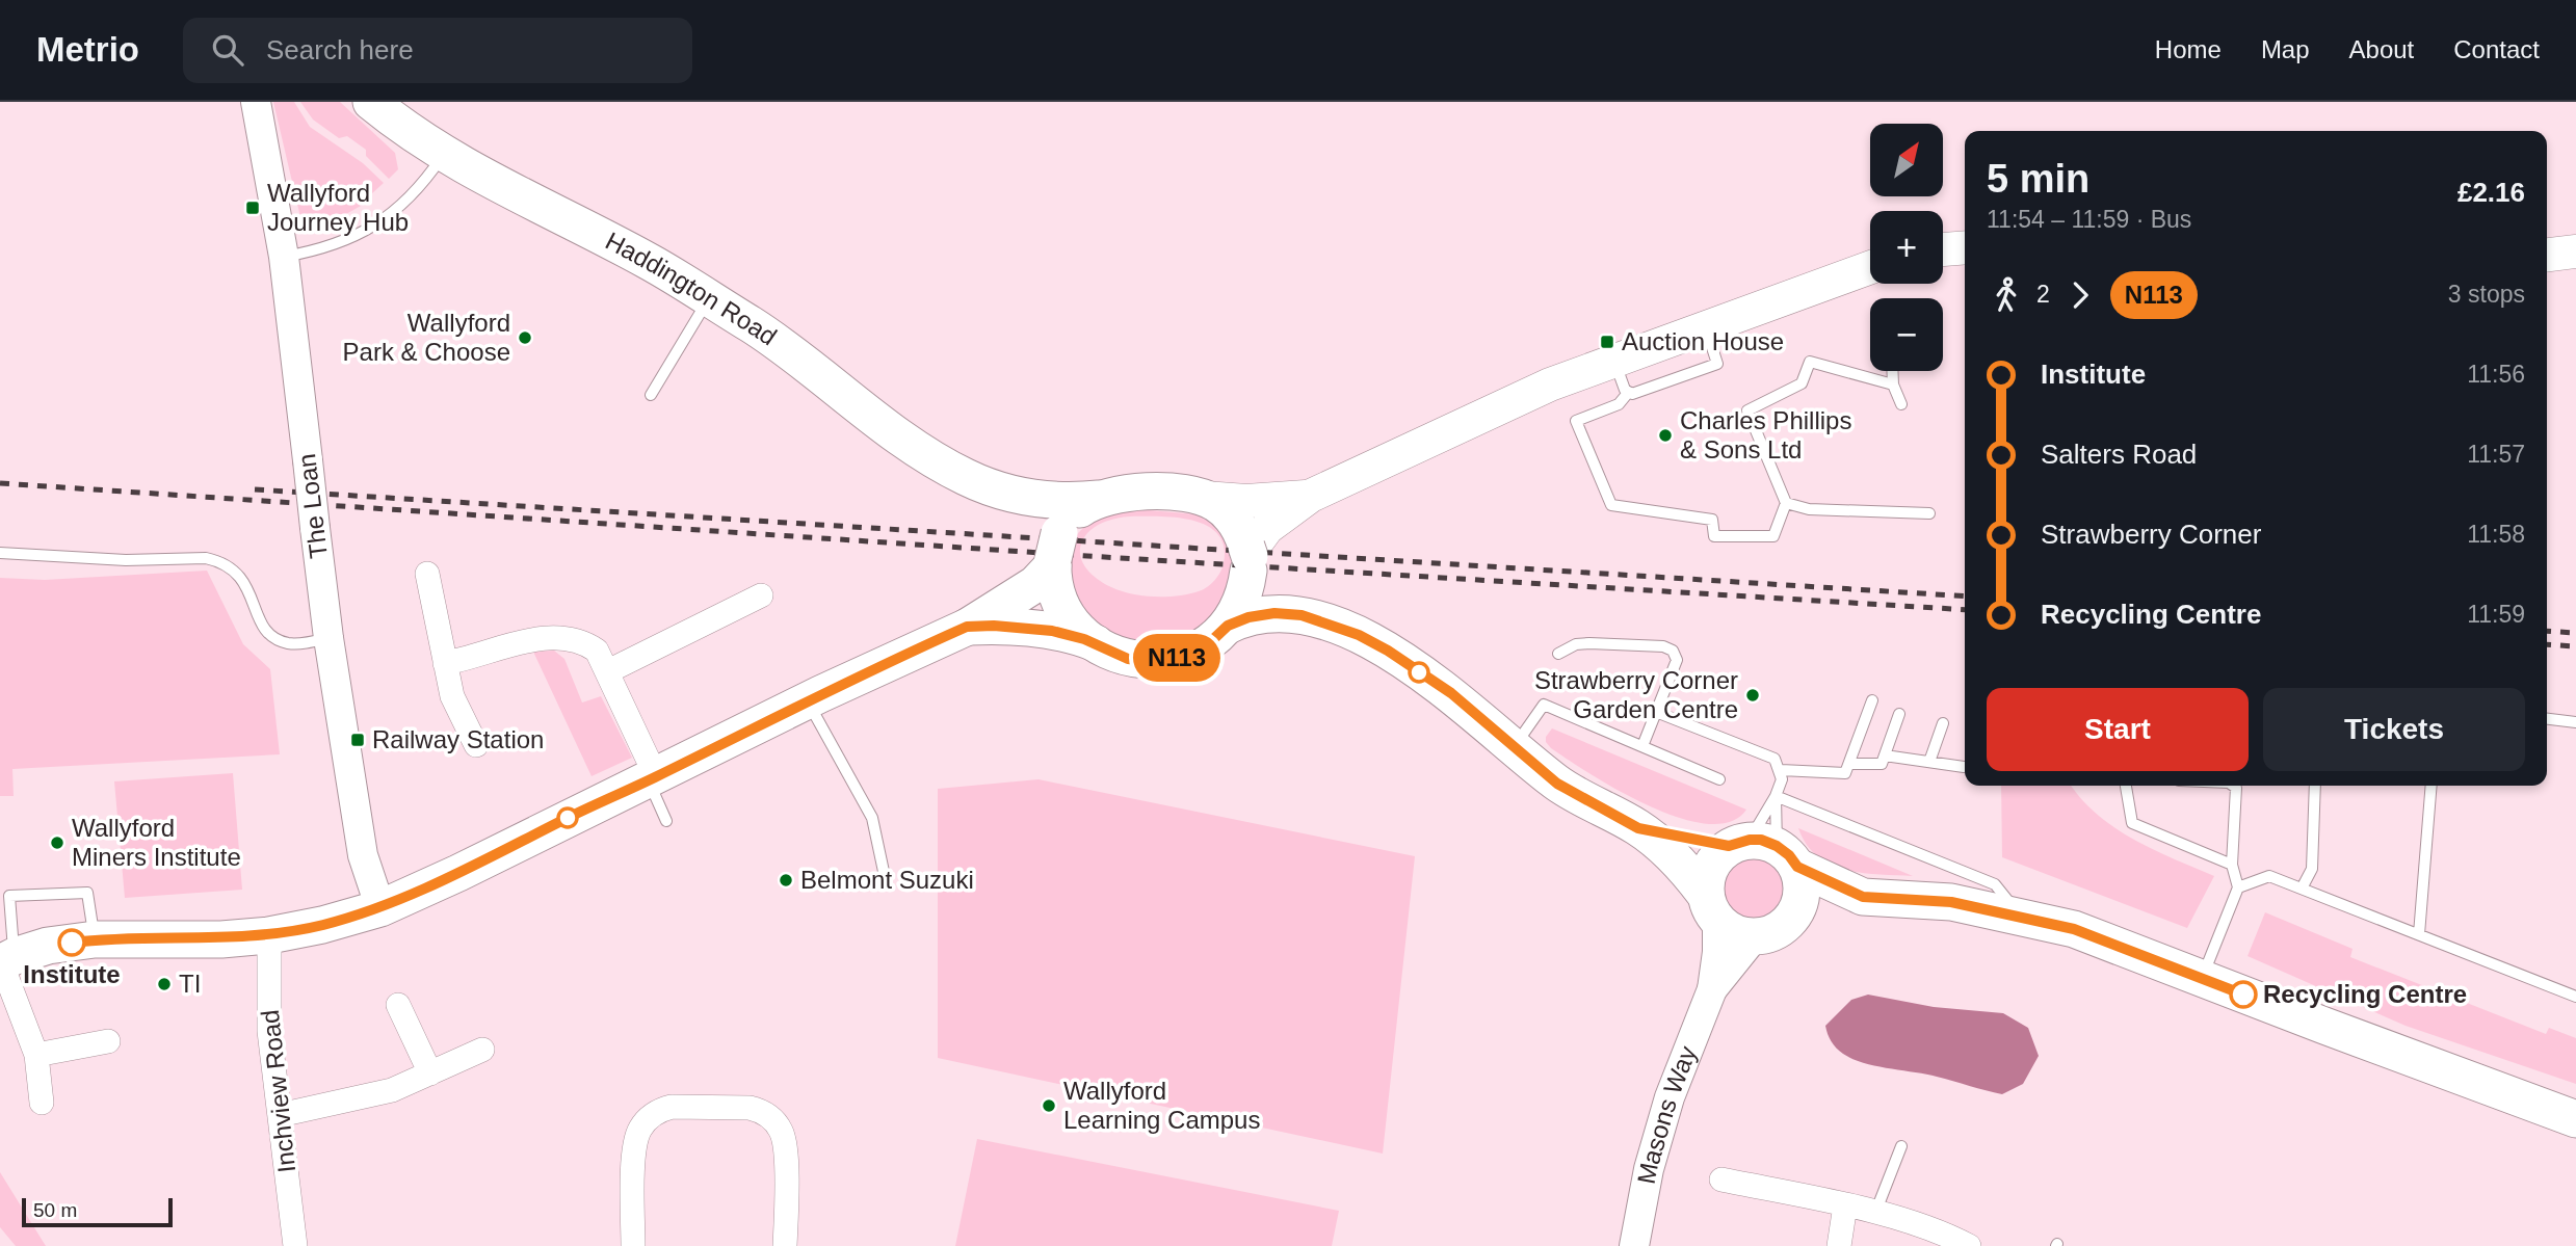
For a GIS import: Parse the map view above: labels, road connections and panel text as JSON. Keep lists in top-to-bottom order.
{
  "streets": {
    "main road": ["Haddington Road"],
    "street": ["The Loan", "Inchview Road", "Masons Way"]
  },
  "places": {
    "transit": ["Wallyford Journey Hub", "Auction House", "Railway Station"],
    "other": [
      "Wallyford Park & Choose",
      "Charles Phillips & Sons Ltd",
      "Strawberry Corner Garden Centre",
      "Wallyford Miners Institute",
      "Belmont Suzuki",
      "Institute",
      "TI",
      "Recycling Centre",
      "Wallyford Learning Campus"
    ]
  },
  "lines": ["bus line N113"],
  "scale_bar": "50 m",
  "north": "top right",
  "page": {
    "header": "Metrio",
    "search": "Search here",
    "nav": [
      "Home",
      "Map",
      "About",
      "Contact"
    ],
    "on_map": "N113",
    "map_buttons": ["+", "−"],
    "heading": ["5 min", "11:54 – 11:59 · Bus", "£2.16"],
    "legs": ["2", "N113", "3 stops"],
    "list": [
      {
        "name": "Institute",
        "value": "11:56"
      },
      {
        "name": "Salters Road",
        "value": "11:57"
      },
      {
        "name": "Strawberry Corner",
        "value": "11:58"
      },
      {
        "name": "Recycling Centre",
        "value": "11:59"
      }
    ],
    "buttons": ["Start", "Tickets"],
    "scale": "50 m"
  }
}
